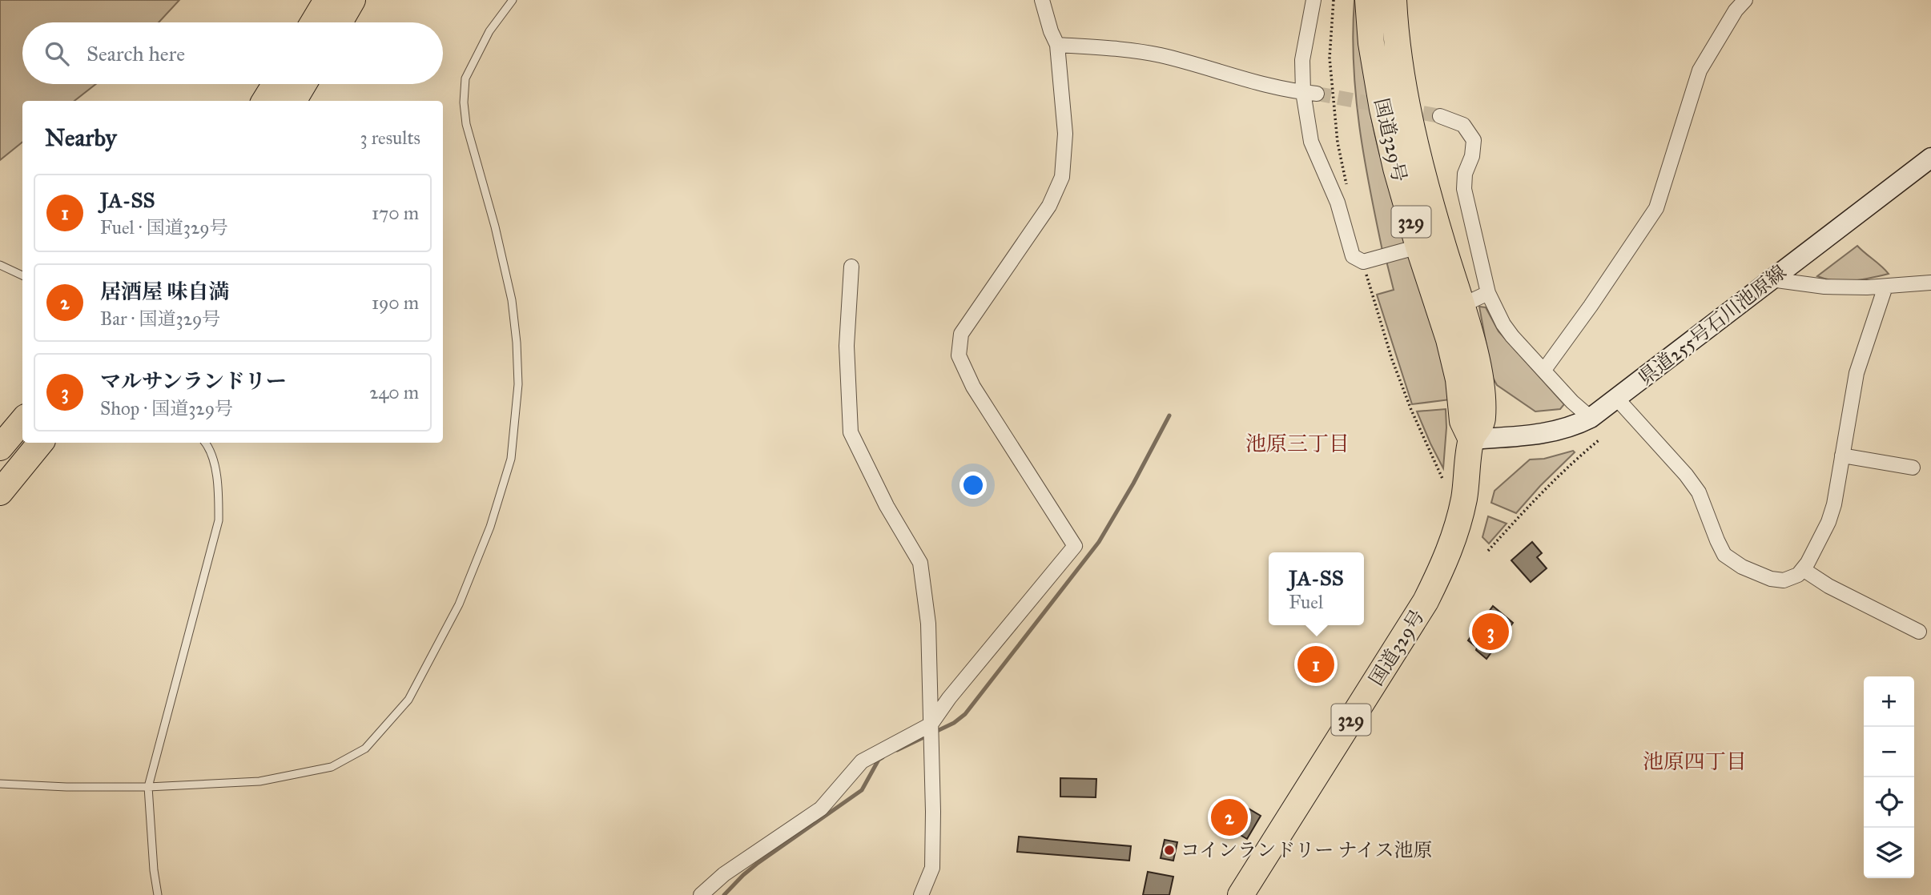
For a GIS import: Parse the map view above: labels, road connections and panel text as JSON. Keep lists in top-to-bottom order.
{
  "streets": {
    "highway": ["国道329号", "329"],
    "main road": ["県道255号石川池原線"]
  },
  "crossings": [
    ["国道329号", "県道255号石川池原線"]
  ],
  "districts": ["池原三丁目", "池原四丁目"],
  "places": ["コインランドリー ナイス池原"],
  "page": {
    "search": "Search here",
    "heading": ["Nearby", "3 results"],
    "list": [
      {
        "mark": "1",
        "name": "JA-SS",
        "note": "Fuel · 国道329号",
        "value": "170 m"
      },
      {
        "mark": "2",
        "name": "居酒屋 味自満",
        "note": "Bar · 国道329号",
        "value": "190 m"
      },
      {
        "mark": "3",
        "name": "マルサンランドリー",
        "note": "Shop · 国道329号",
        "value": "240 m"
      }
    ],
    "popup": ["JA-SS", "Fuel"],
    "pins": ["3", "1", "2"],
    "map_buttons": ["+", "−"]
  }
}
